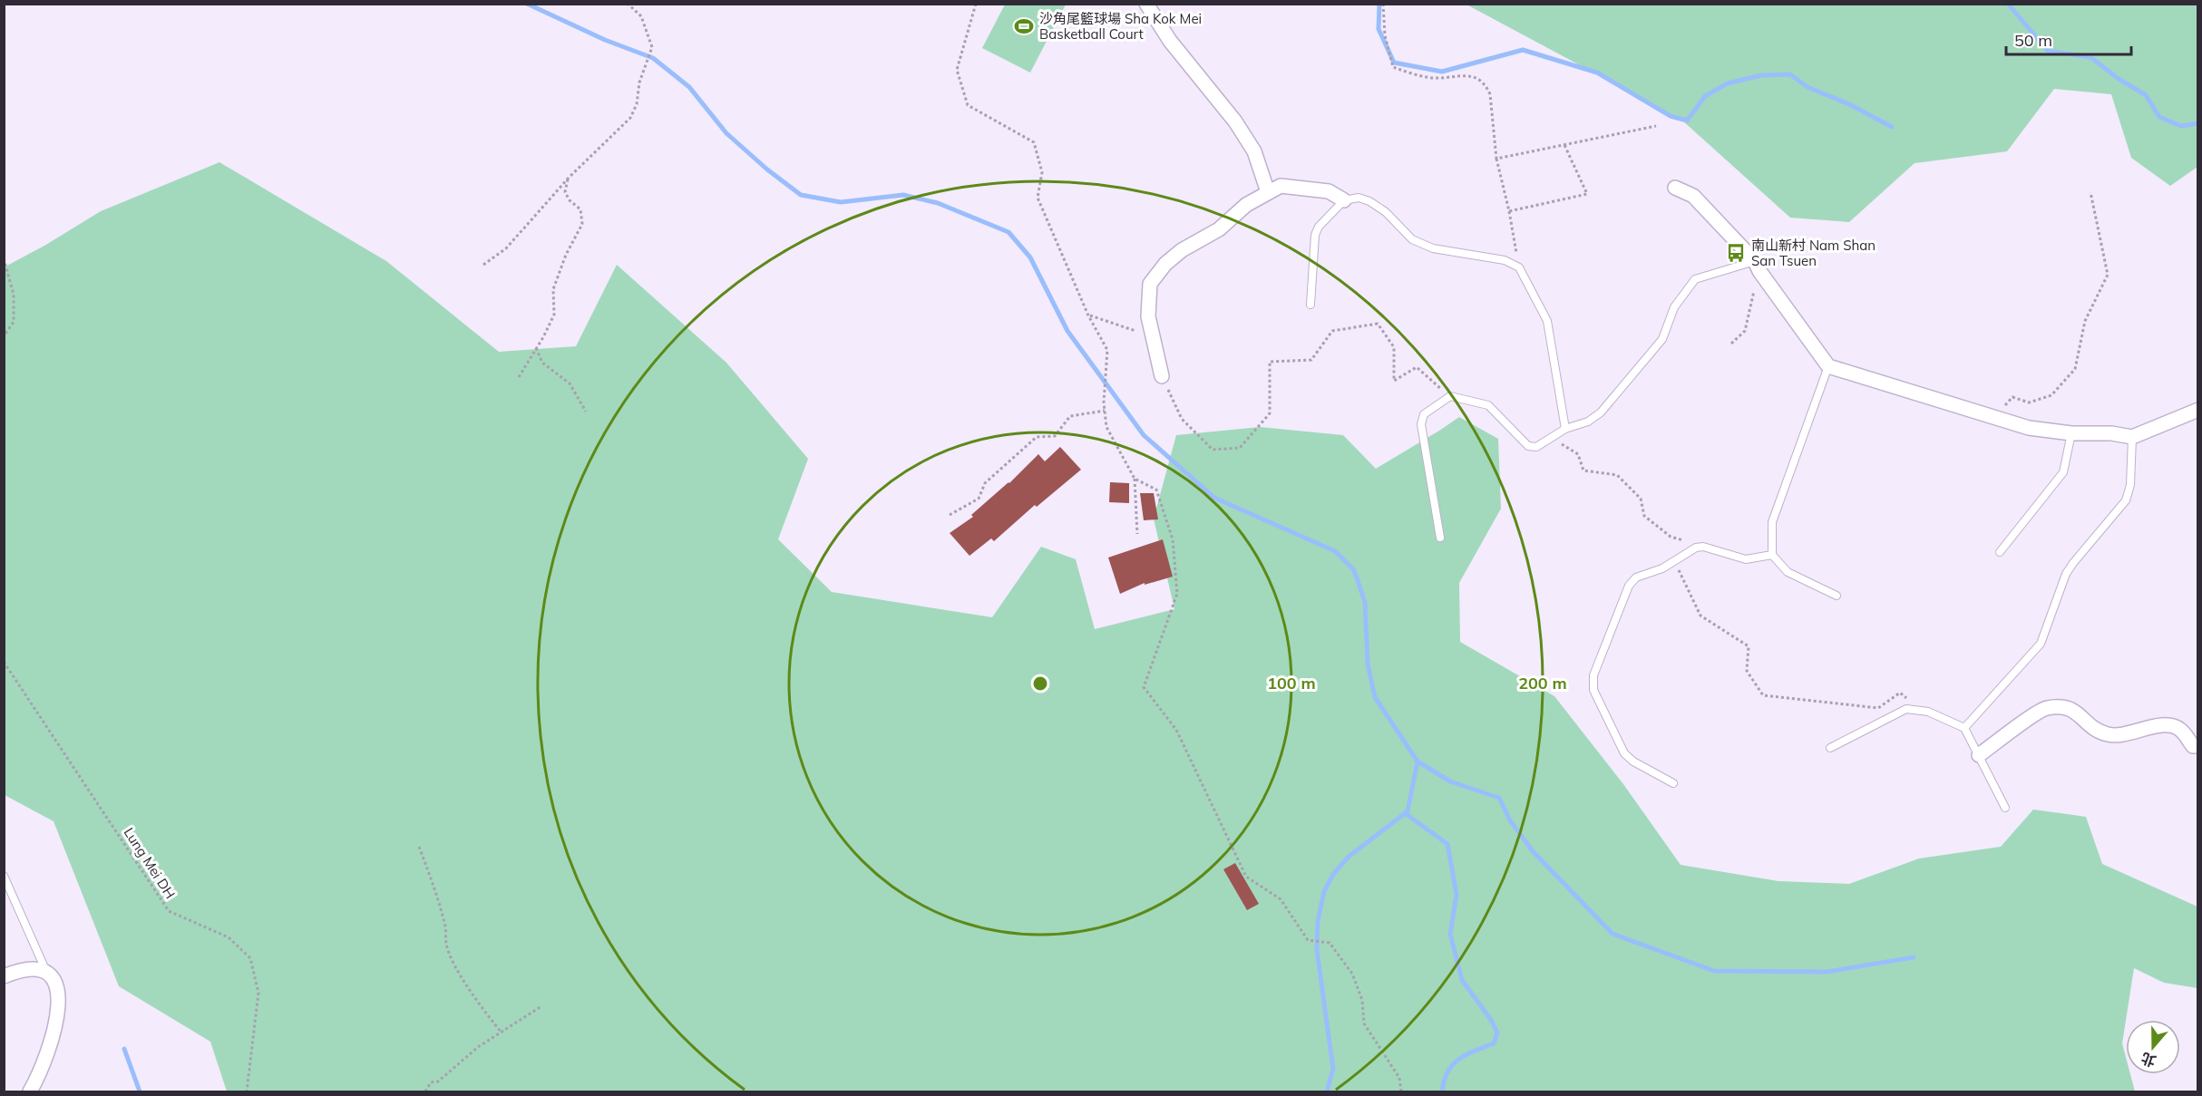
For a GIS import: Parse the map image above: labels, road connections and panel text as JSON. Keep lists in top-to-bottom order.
{
  "streets": {
    "path": ["Lung Mei DH"]
  },
  "places": {
    "sports": ["沙角尾籃球場 Sha Kok Mei Basketball Court"],
    "bus stop": ["南山新村 Nam Shan San Tsuen"]
  },
  "scale_bar": "50 m",
  "north": "bottom",
  "rings": ["100 m", "200 m"]
}
